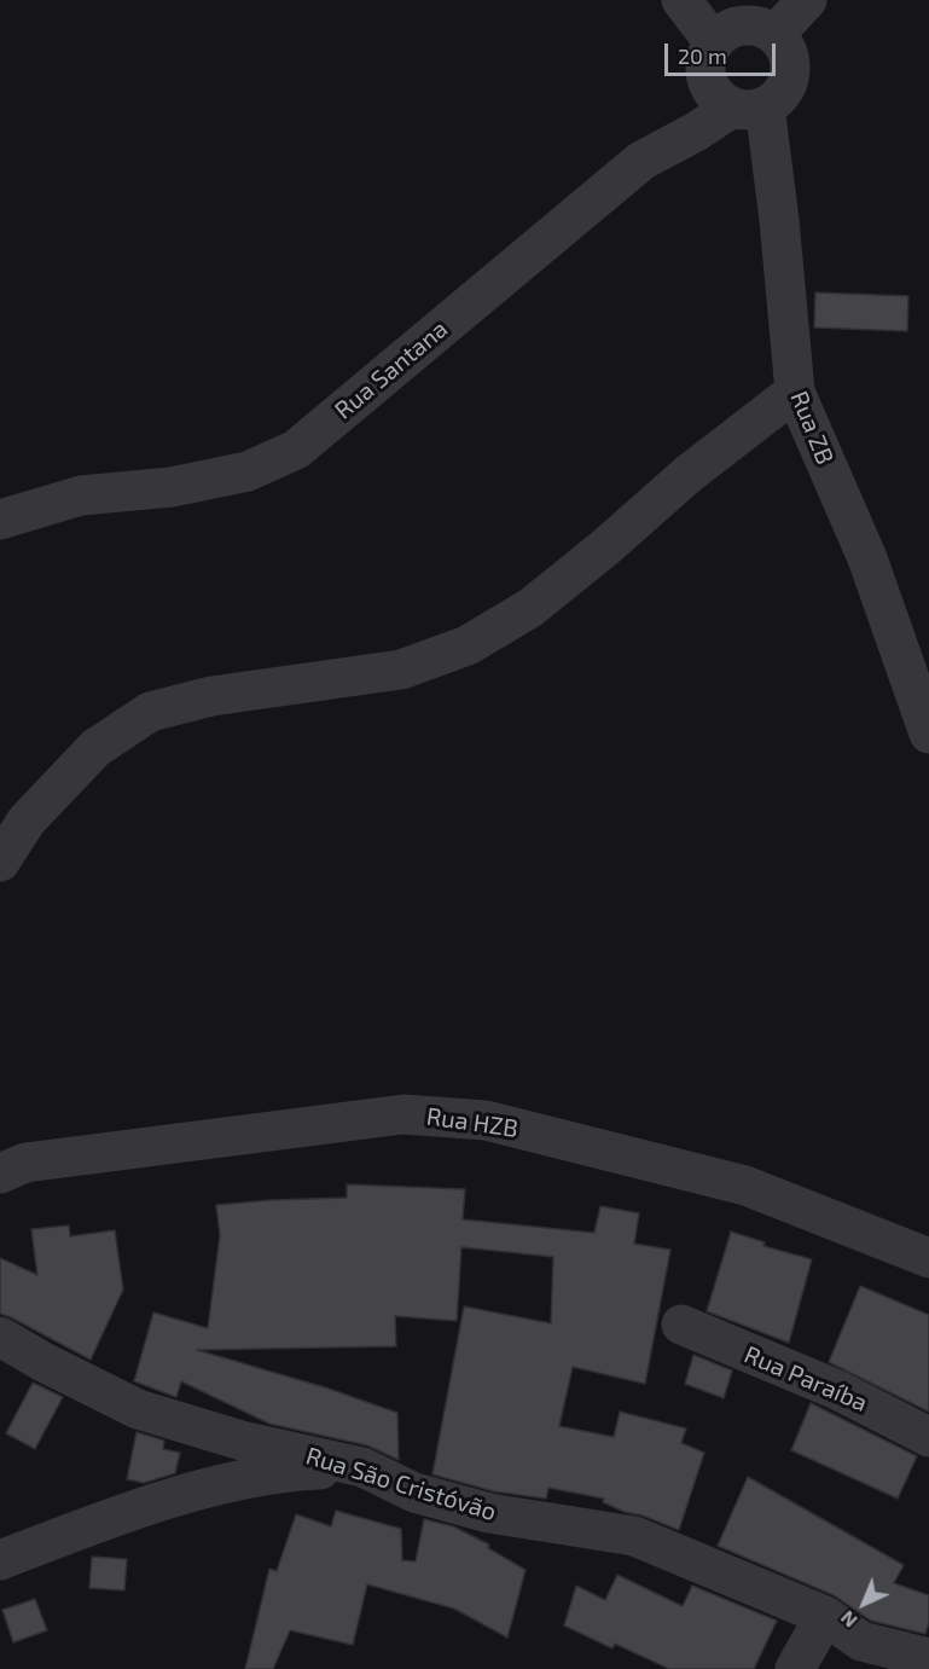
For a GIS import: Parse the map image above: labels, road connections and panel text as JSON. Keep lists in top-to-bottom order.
{
  "streets": {
    "street": [
      "Rua Santana",
      "Rua ZB",
      "Rua HZB",
      "Rua Paraíba",
      "Rua São Cristóvão"
    ]
  },
  "crossings": [
    ["Rua Santana", "Rua ZB"]
  ],
  "scale_bar": "20 m",
  "north": "bottom left"
}
